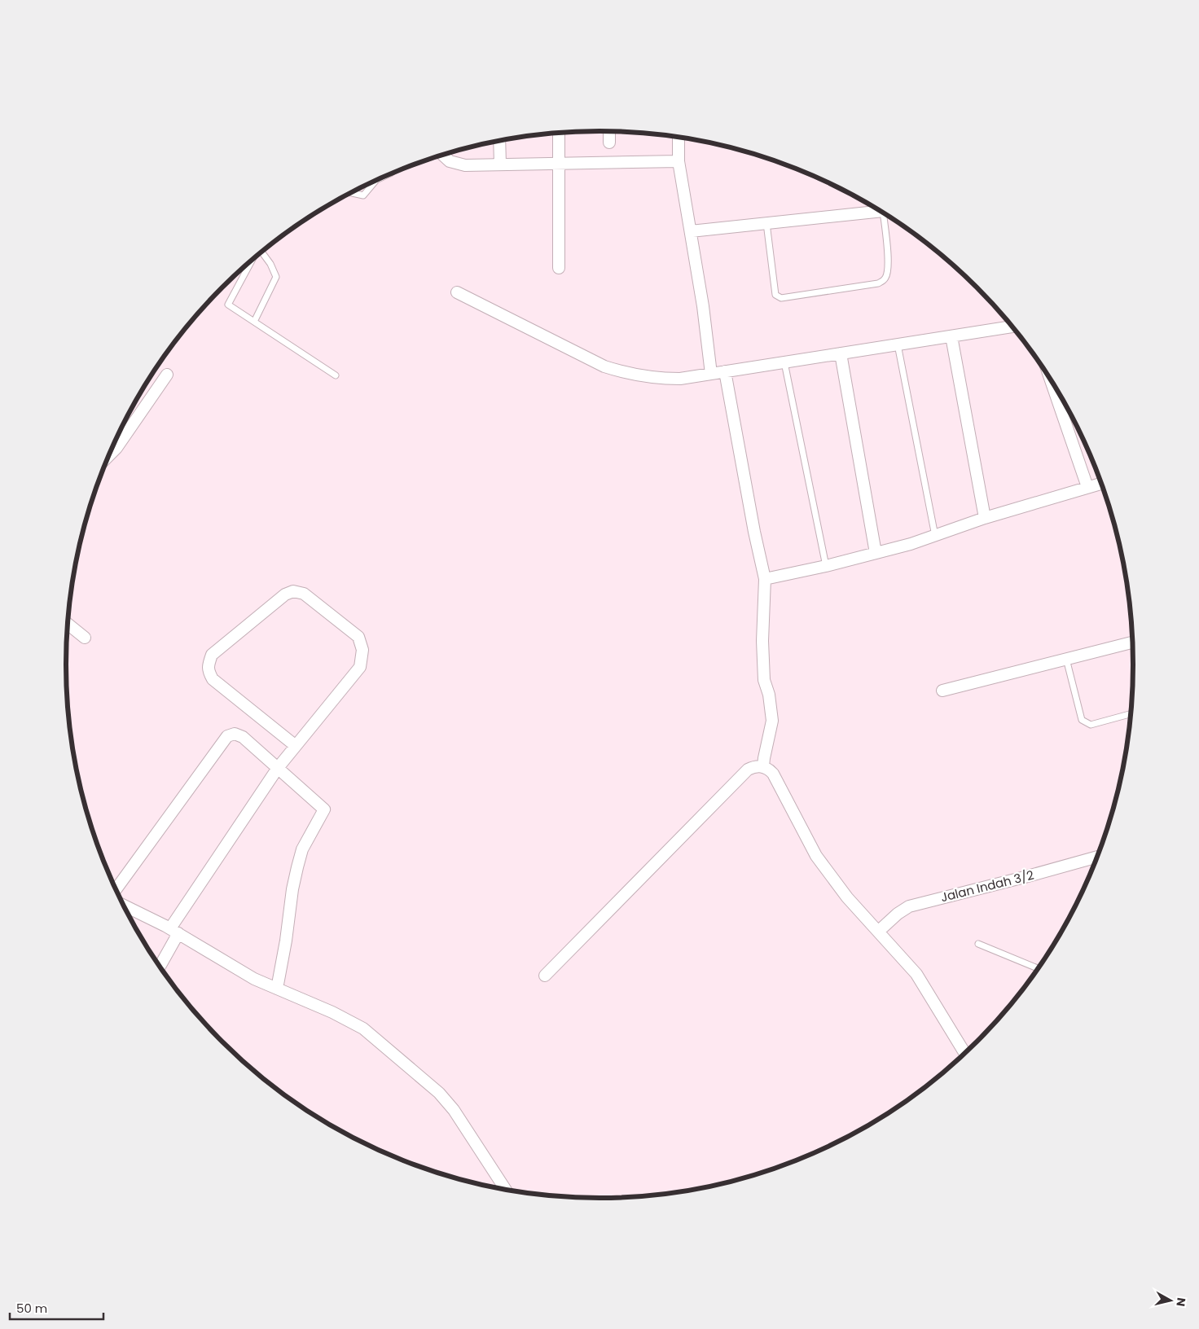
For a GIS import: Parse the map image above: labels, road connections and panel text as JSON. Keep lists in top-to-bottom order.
{
  "streets": {
    "street": ["Jalan Indah 3/2"]
  },
  "scale_bar": "50 m",
  "north": "right"
}
